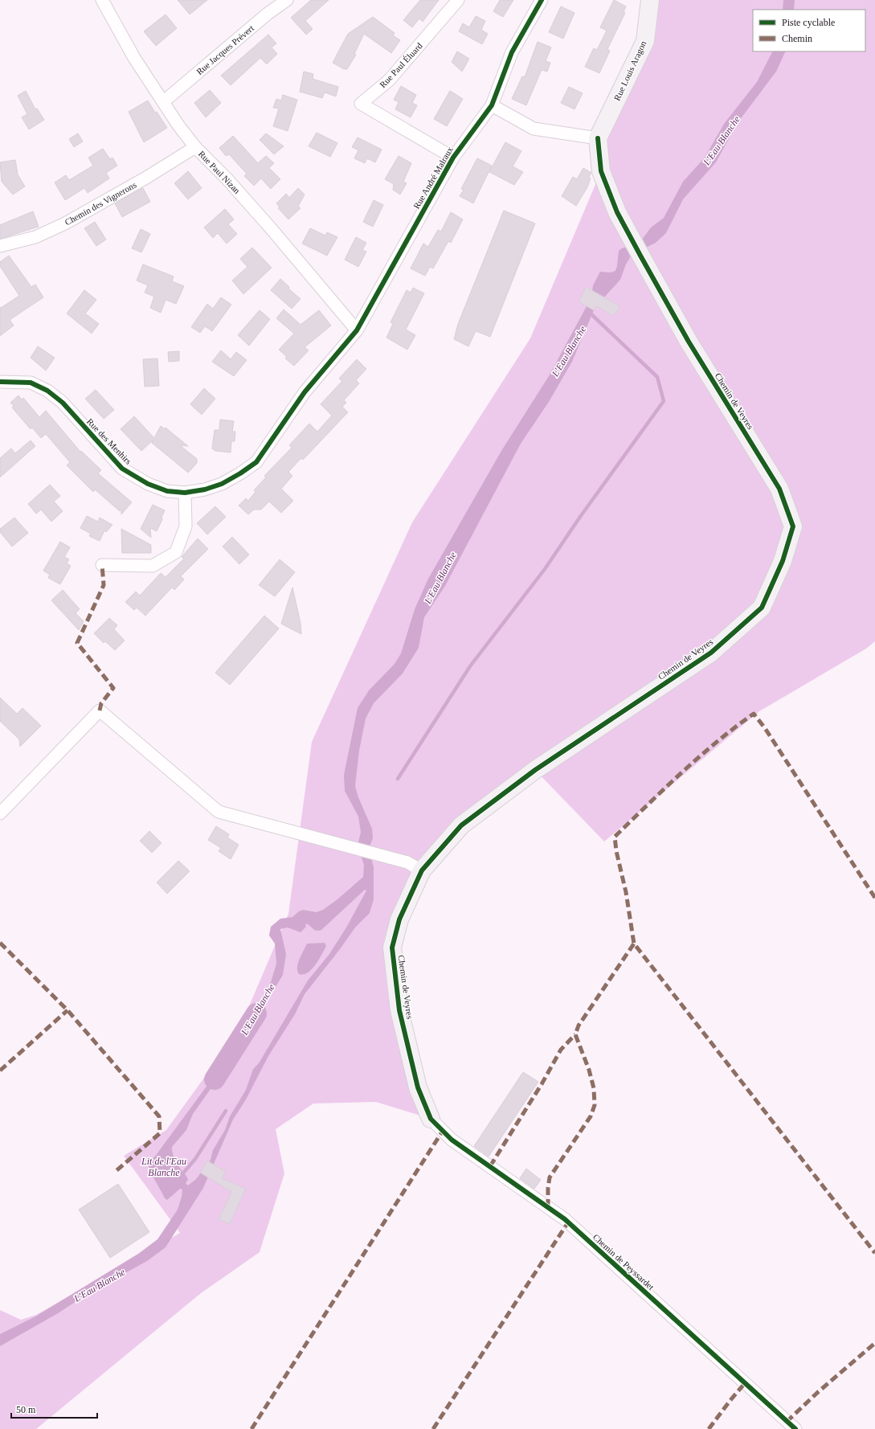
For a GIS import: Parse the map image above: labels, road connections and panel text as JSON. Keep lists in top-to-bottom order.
{
  "streets": {
    "street": [
      "Rue Jacques Prévert",
      "Rue Paul Éluard",
      "Rue Louis Aragon",
      "Rue Paul Nizan",
      "Rue André Malraux",
      "Chemin des Vignerons",
      "Chemin de Veyres",
      "Rue des Menhirs",
      "Chemin de Peyssardet"
    ]
  },
  "crossings": [
    ["Rue Jacques Prévert", "Rue Paul Nizan"],
    ["Rue Paul Éluard", "Rue André Malraux"],
    ["Rue Louis Aragon", "Chemin de Veyres"],
    ["Rue Paul Nizan", "Rue André Malraux"],
    ["Rue Paul Nizan", "Chemin des Vignerons"],
    ["Rue Paul Nizan", "Rue des Menhirs"],
    ["Rue André Malraux", "Rue des Menhirs"],
    ["Chemin de Veyres", "Chemin de Peyssardet"]
  ],
  "water": ["L'Eau Blanche", "Lit de l'Eau Blanche"],
  "legend": ["Piste cyclable", "Chemin"],
  "scale_bar": "50 m"
}
